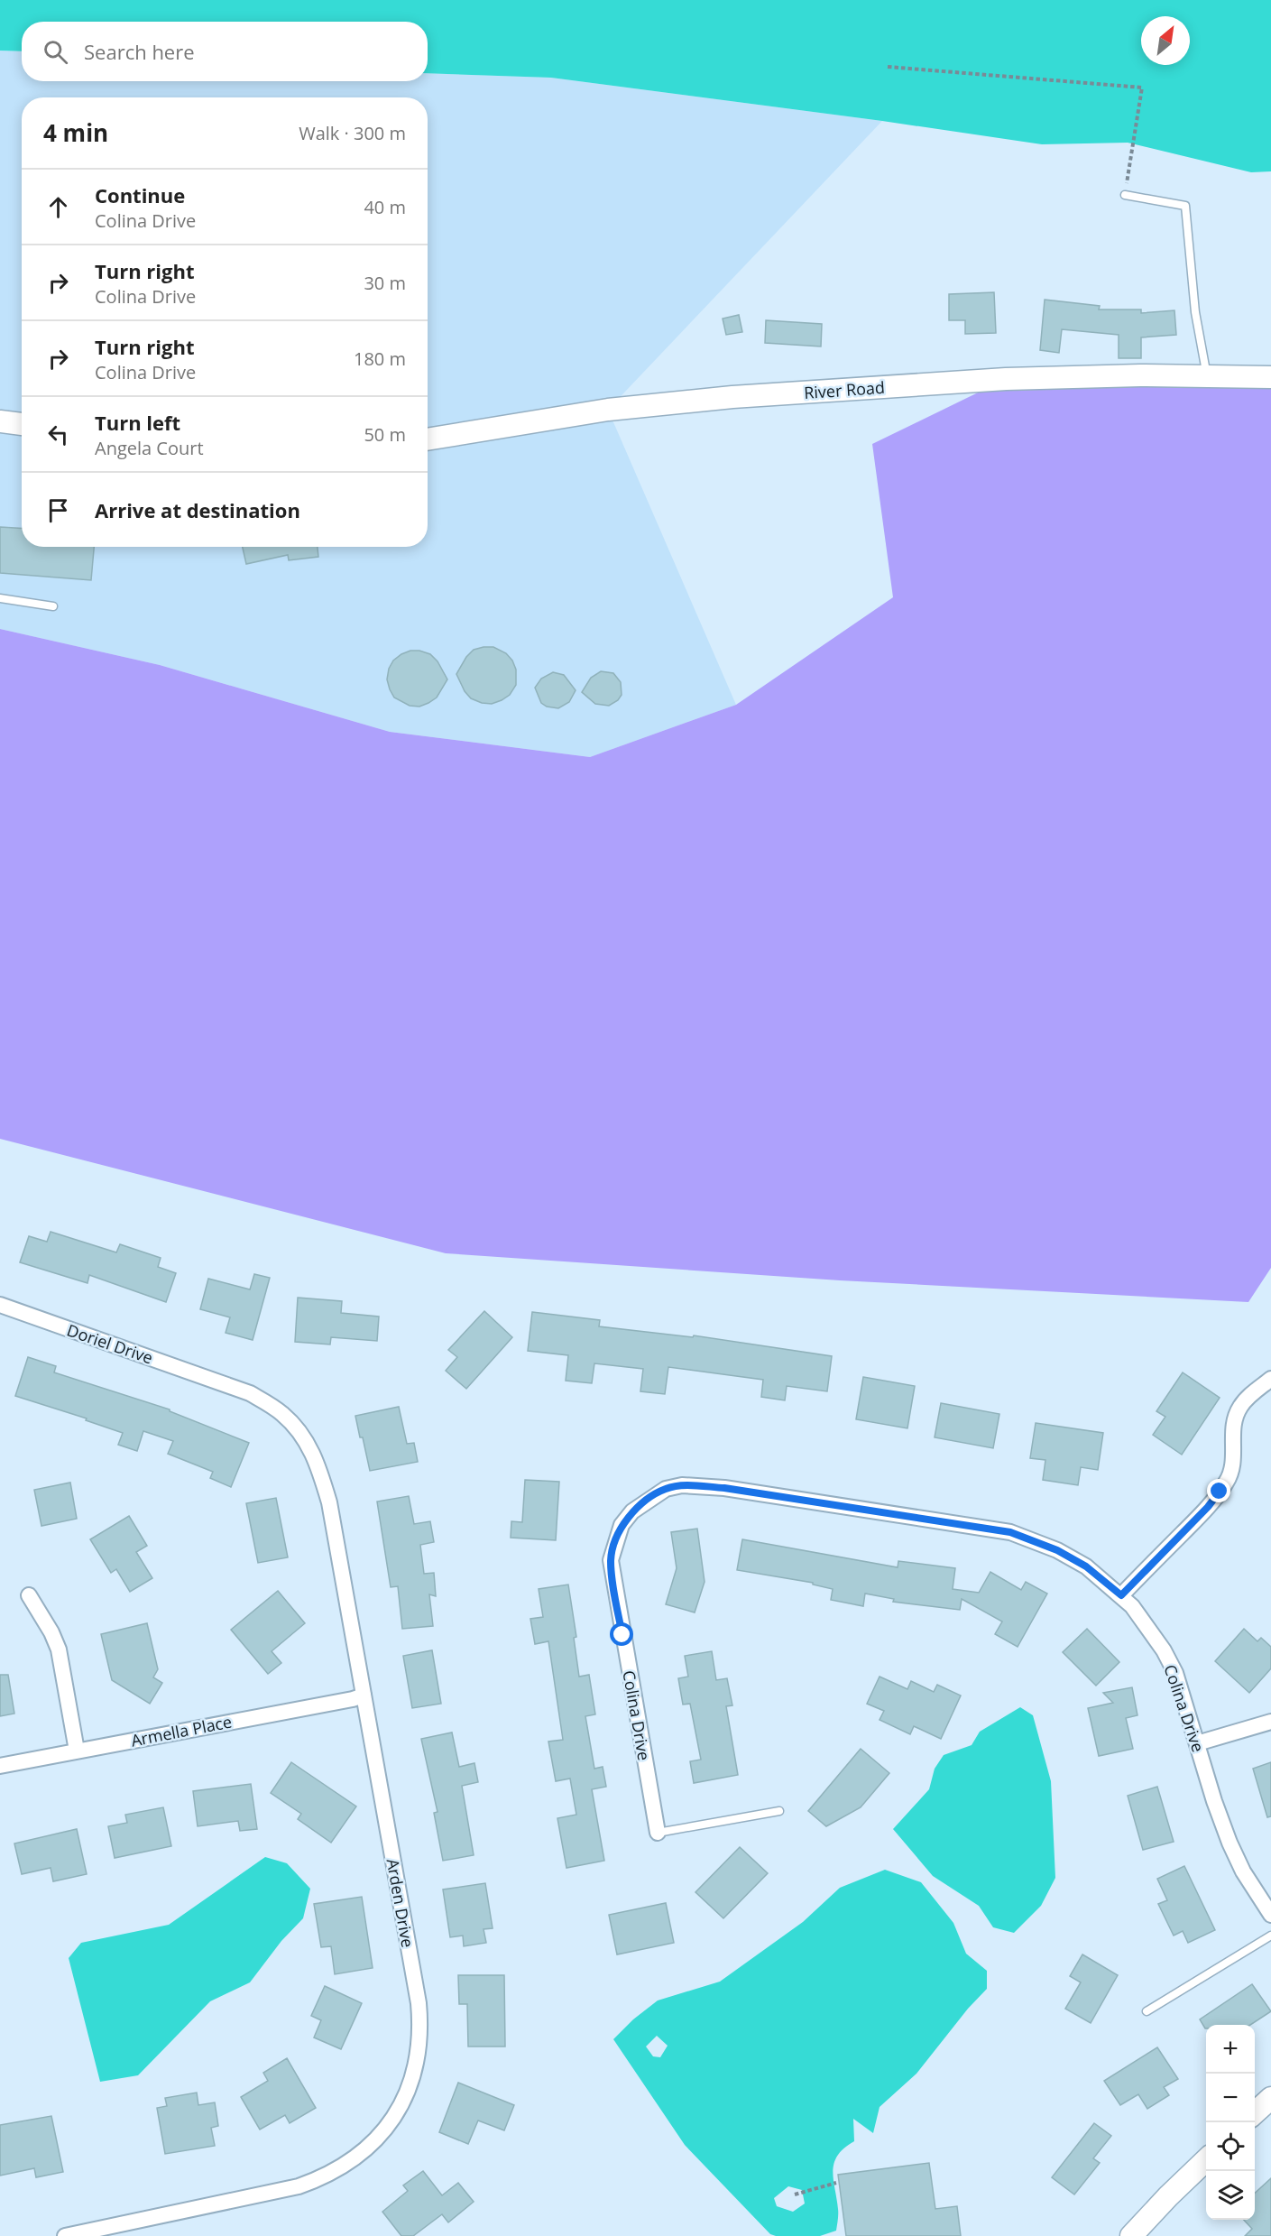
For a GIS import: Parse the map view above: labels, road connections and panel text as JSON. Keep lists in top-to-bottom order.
{
  "streets": {
    "main road": ["River Road"],
    "street": [
      "Doriel Drive",
      "Colina Drive",
      "Armella Place",
      "Arden Drive"
    ]
  },
  "crossings": [
    ["Doriel Drive", "Arden Drive"],
    ["Armella Place", "Arden Drive"]
  ],
  "north": "top right",
  "page": {
    "search": "Search here",
    "heading": ["4 min", "Walk · 300 m"],
    "list": [
      ["Continue", "Colina Drive", "40 m"],
      ["Turn right", "Colina Drive", "30 m"],
      ["Turn right", "Colina Drive", "180 m"],
      ["Turn left", "Angela Court", "50 m"],
      "Arrive at destination"
    ],
    "map_buttons": ["+", "−"]
  }
}
